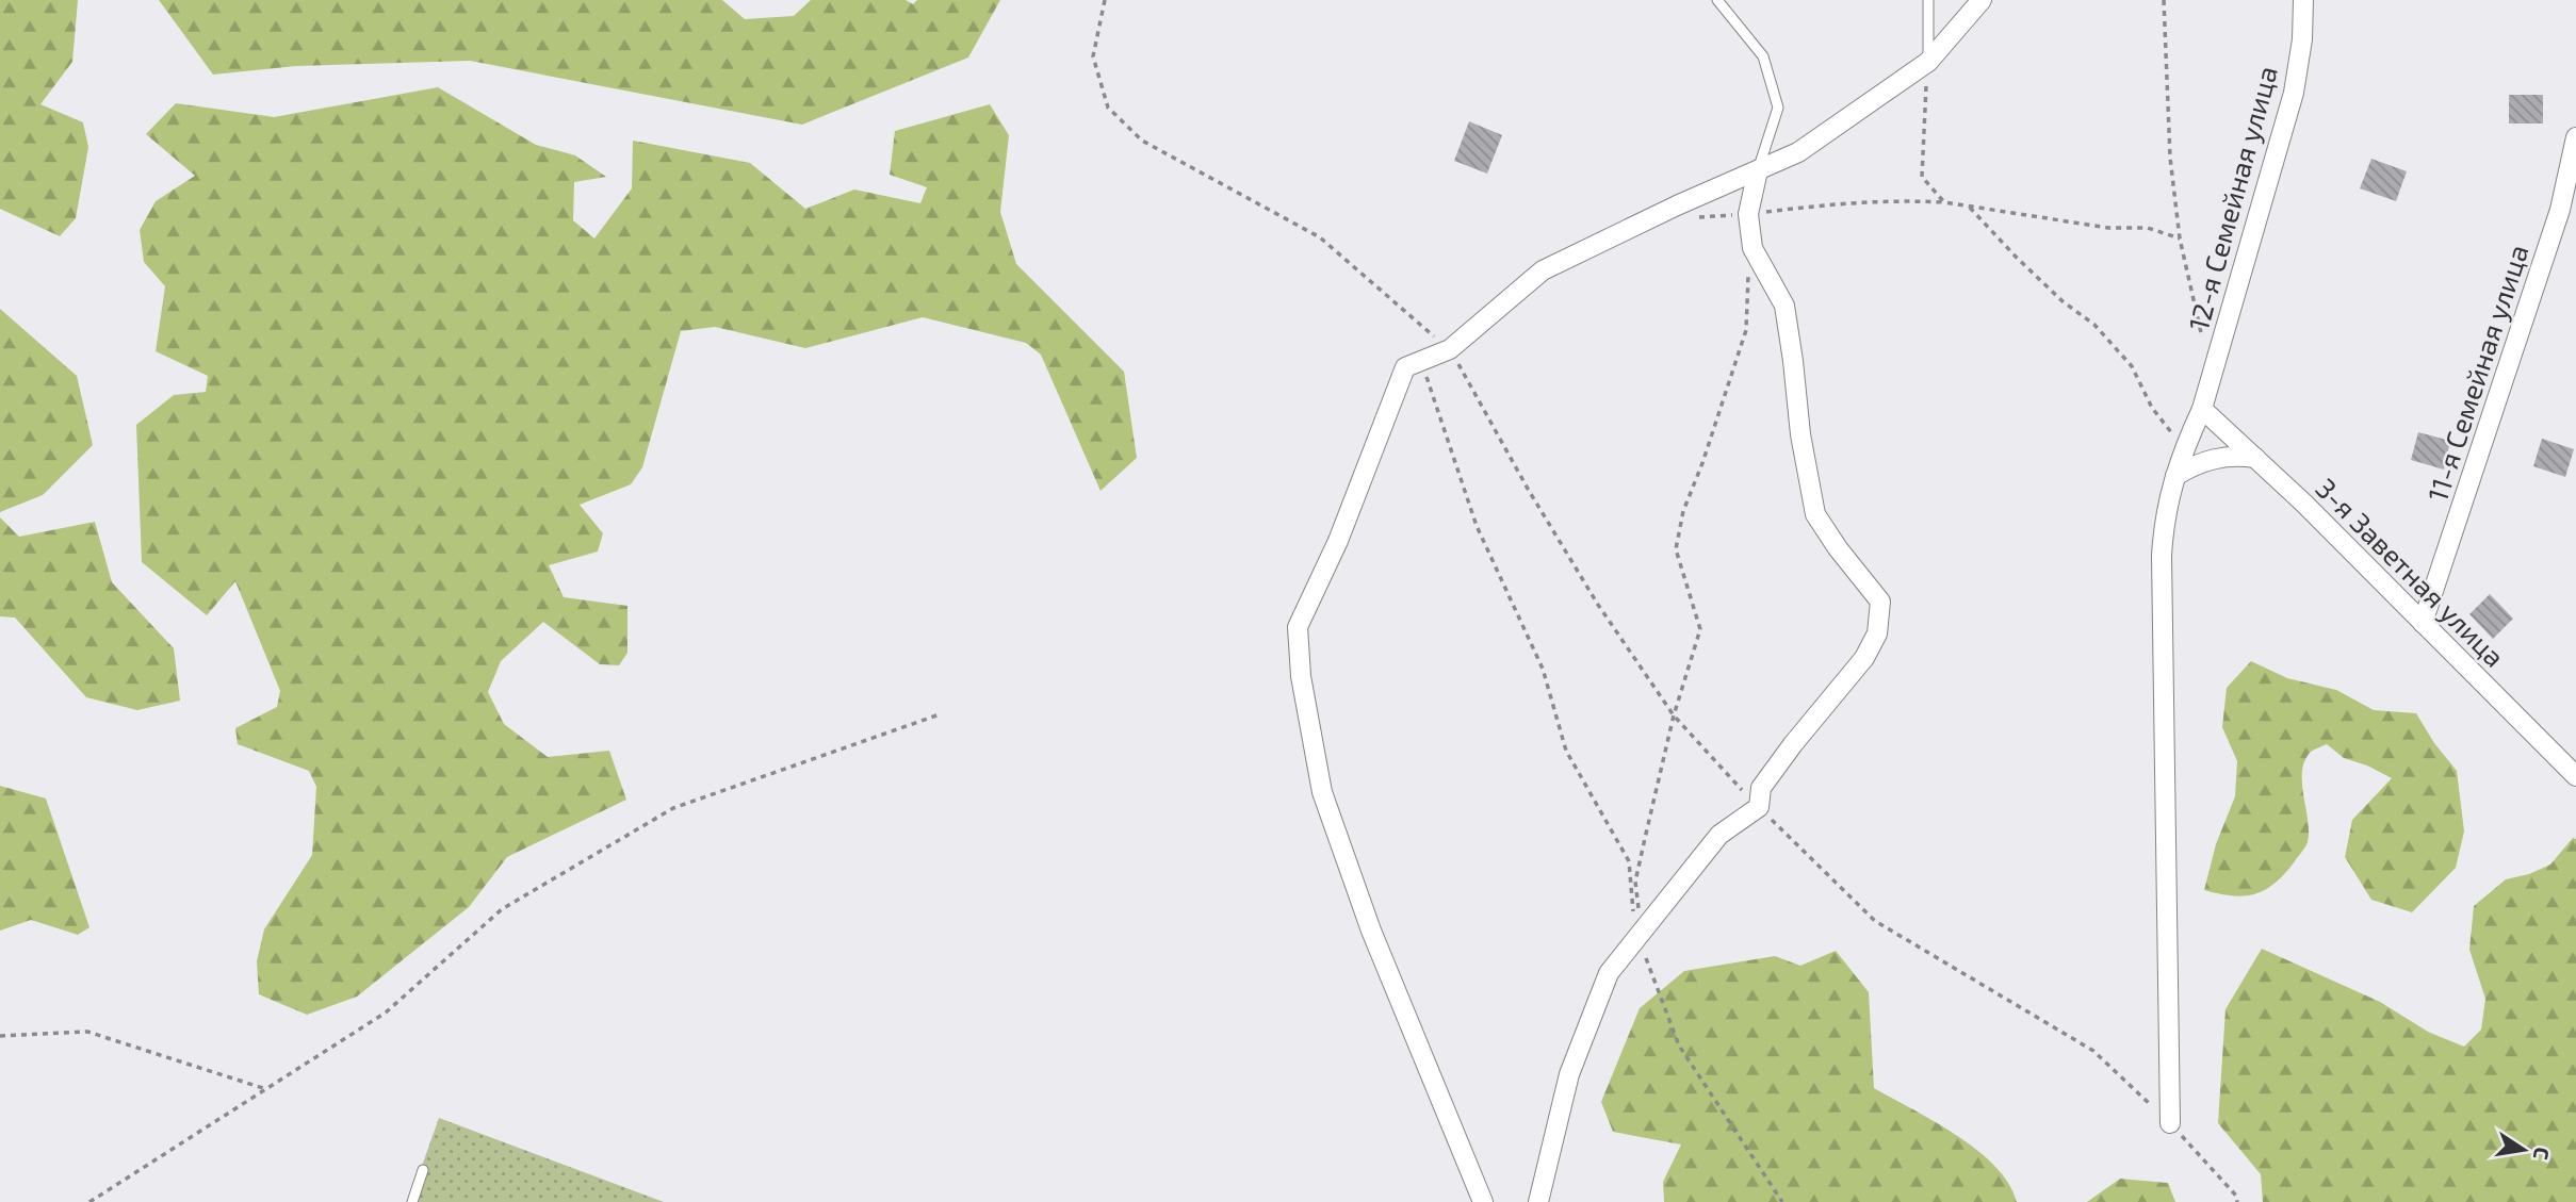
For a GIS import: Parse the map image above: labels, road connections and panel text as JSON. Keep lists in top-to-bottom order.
{
  "streets": {
    "street": ["12-я Семейная улица", "11-я Семейная улица", "3-я Заветная улица"]
  },
  "crossings": [
    ["12-я Семейная улица", "3-я Заветная улица"],
    ["11-я Семейная улица", "3-я Заветная улица"]
  ],
  "north": "right"
}
